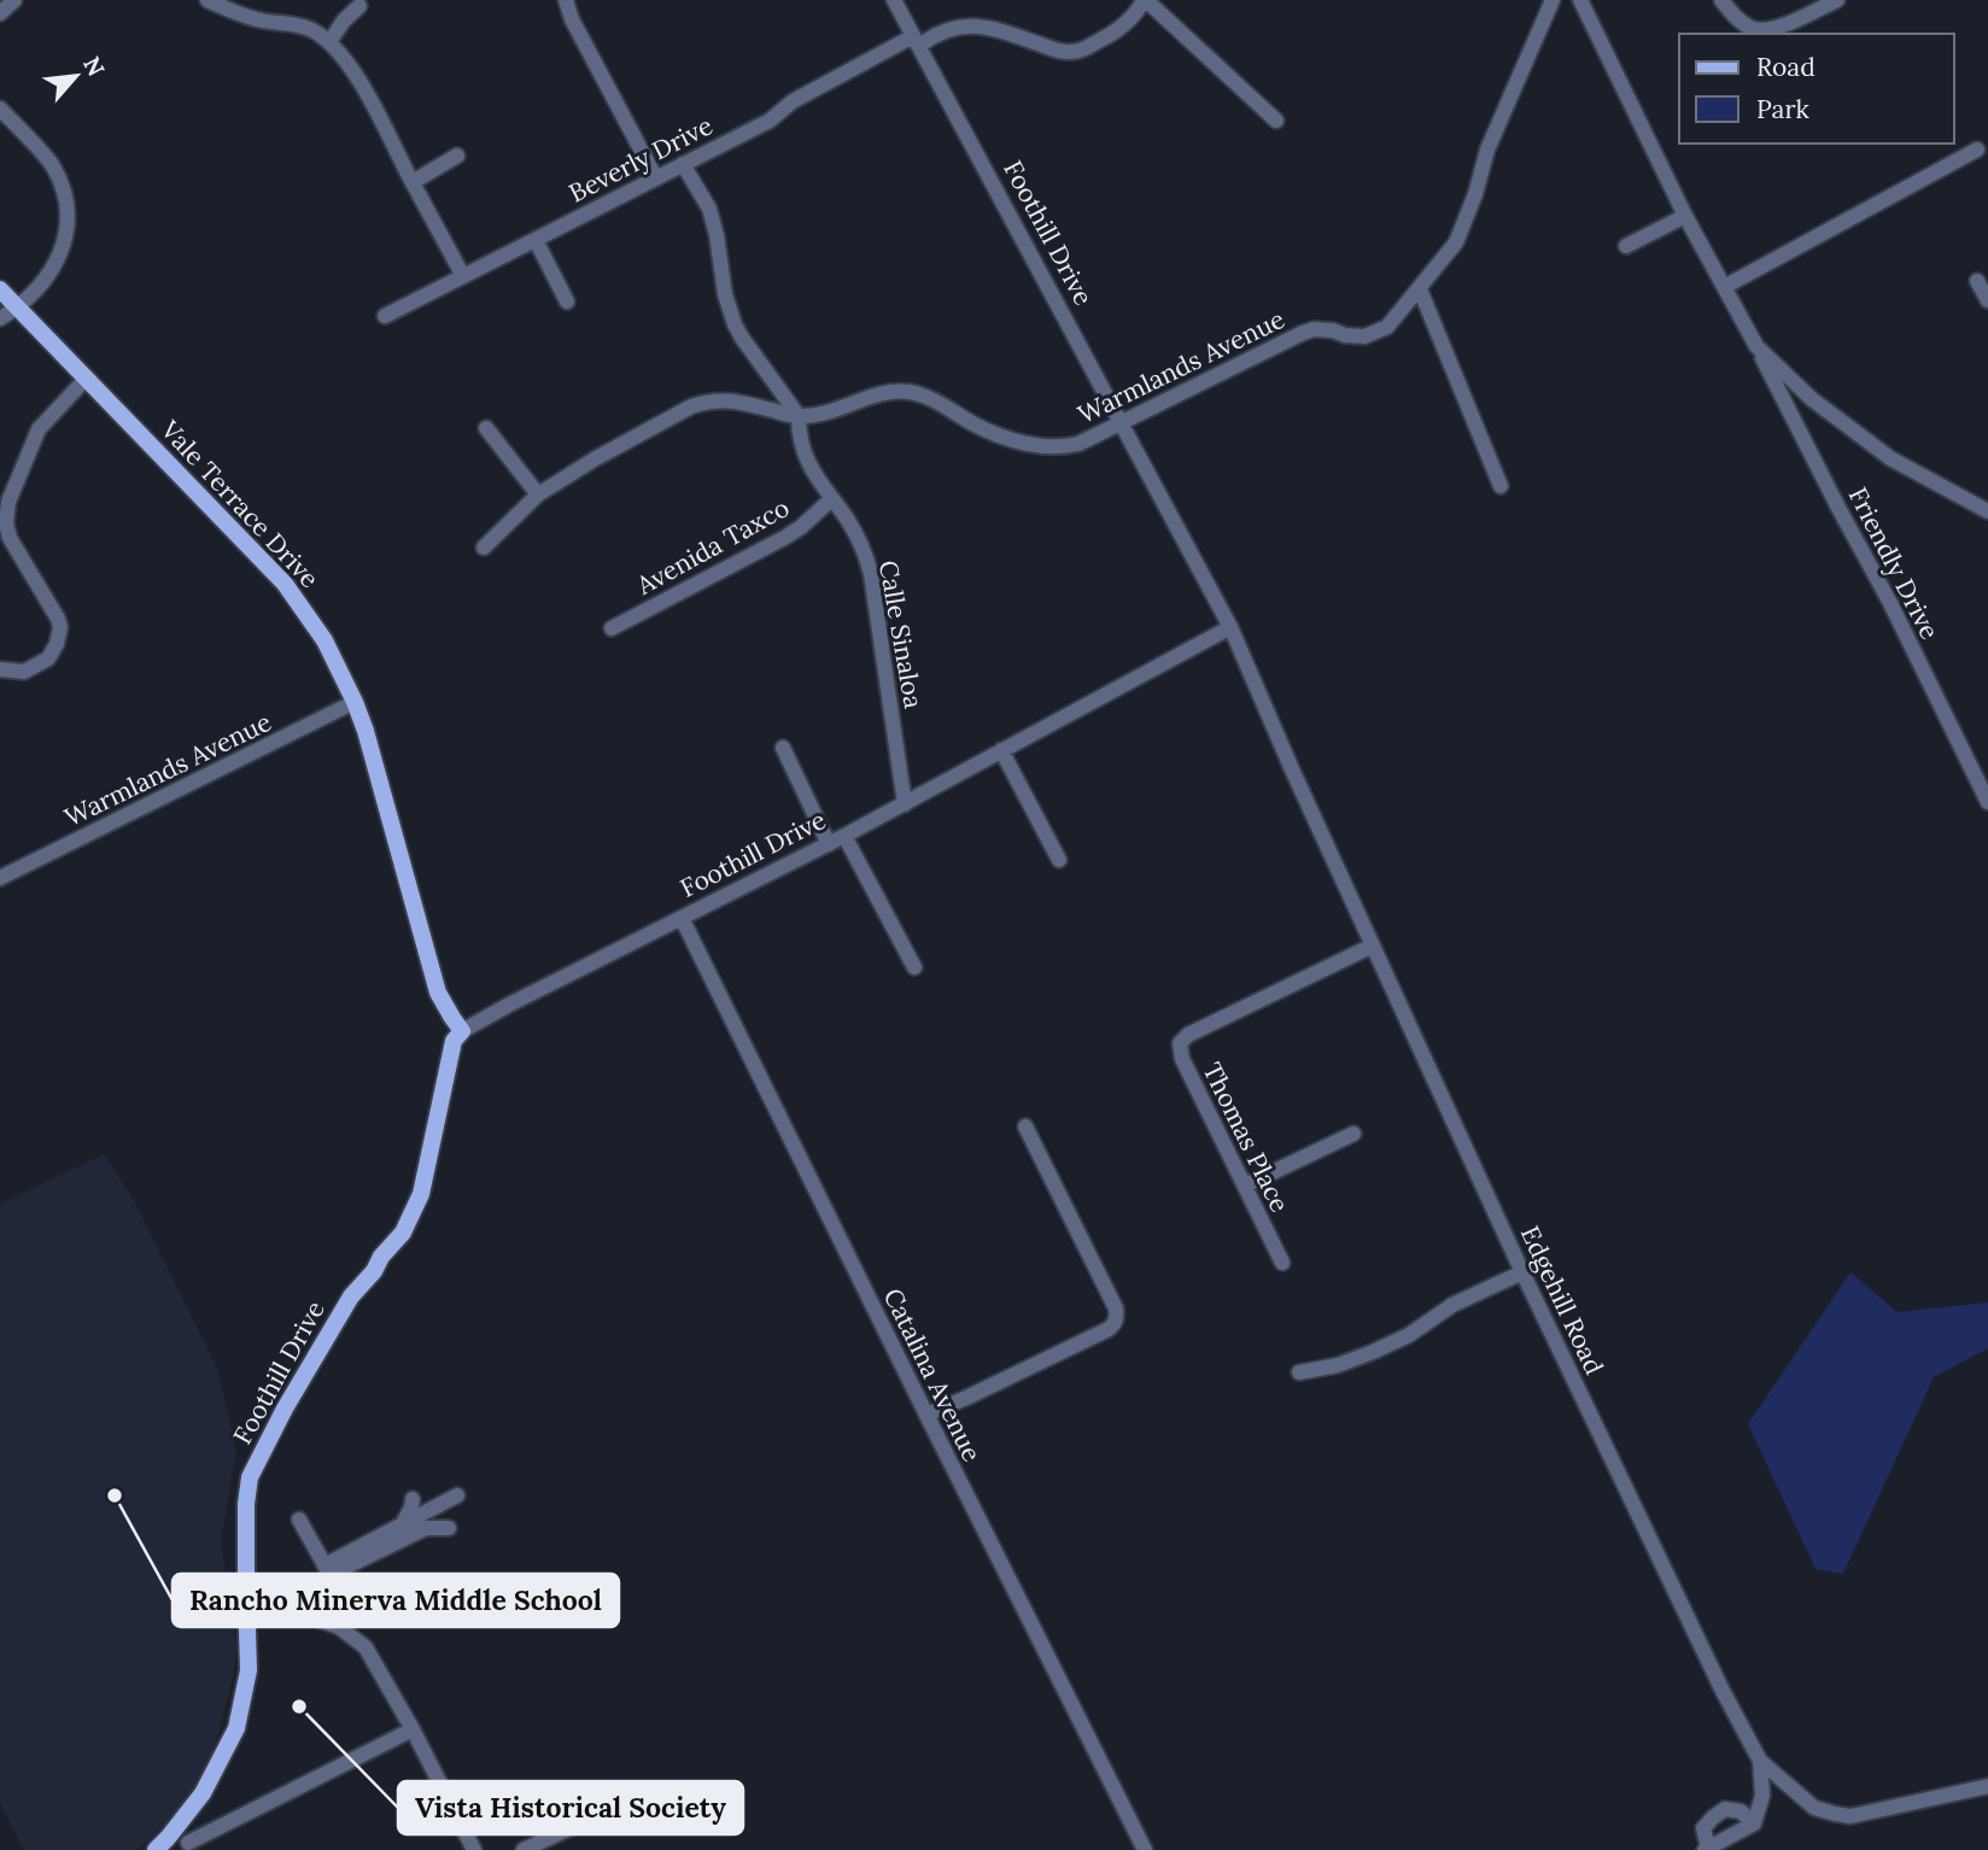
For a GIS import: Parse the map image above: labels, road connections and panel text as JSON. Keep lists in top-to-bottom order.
{
  "streets": {
    "main road": ["Foothill Drive", "Vale Terrace Drive"],
    "street": [
      "Beverly Drive",
      "Warmlands Avenue",
      "Avenida Taxco",
      "Friendly Drive",
      "Calle Sinaloa",
      "Thomas Place",
      "Edgehill Road",
      "Catalina Avenue"
    ]
  },
  "crossings": [
    ["Beverly Drive", "Foothill Drive"],
    ["Beverly Drive", "Calle Sinaloa"],
    ["Foothill Drive", "Warmlands Avenue"],
    ["Foothill Drive", "Vale Terrace Drive"],
    ["Foothill Drive", "Calle Sinaloa"],
    ["Foothill Drive", "Edgehill Road"],
    ["Foothill Drive", "Catalina Avenue"],
    ["Warmlands Avenue", "Vale Terrace Drive"],
    ["Warmlands Avenue", "Calle Sinaloa"],
    ["Avenida Taxco", "Calle Sinaloa"],
    ["Thomas Place", "Edgehill Road"]
  ],
  "places": ["Rancho Minerva Middle School", "Vista Historical Society"],
  "legend": ["Road", "Park"],
  "north": "top right"
}
